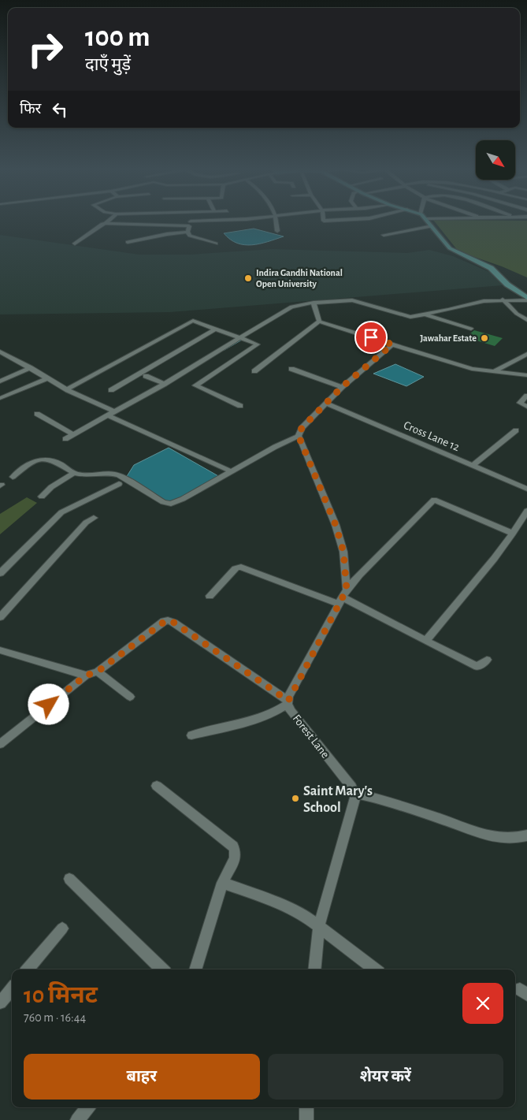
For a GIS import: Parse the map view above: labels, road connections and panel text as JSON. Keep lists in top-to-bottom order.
{
  "streets": {
    "street": ["Cross Lane 12", "Forest Lane"]
  },
  "places": ["Indira Gandhi National Open University", "Jawahar Estate", "Saint Mary's School"],
  "north": "bottom right",
  "page": {
    "turn": ["100 m", "दाएँ मुड़ें"],
    "then": "फिर",
    "heading": ["10 मिनट", "760 m · 16:44"],
    "buttons": ["बाहर", "शेयर करें"]
  }
}
